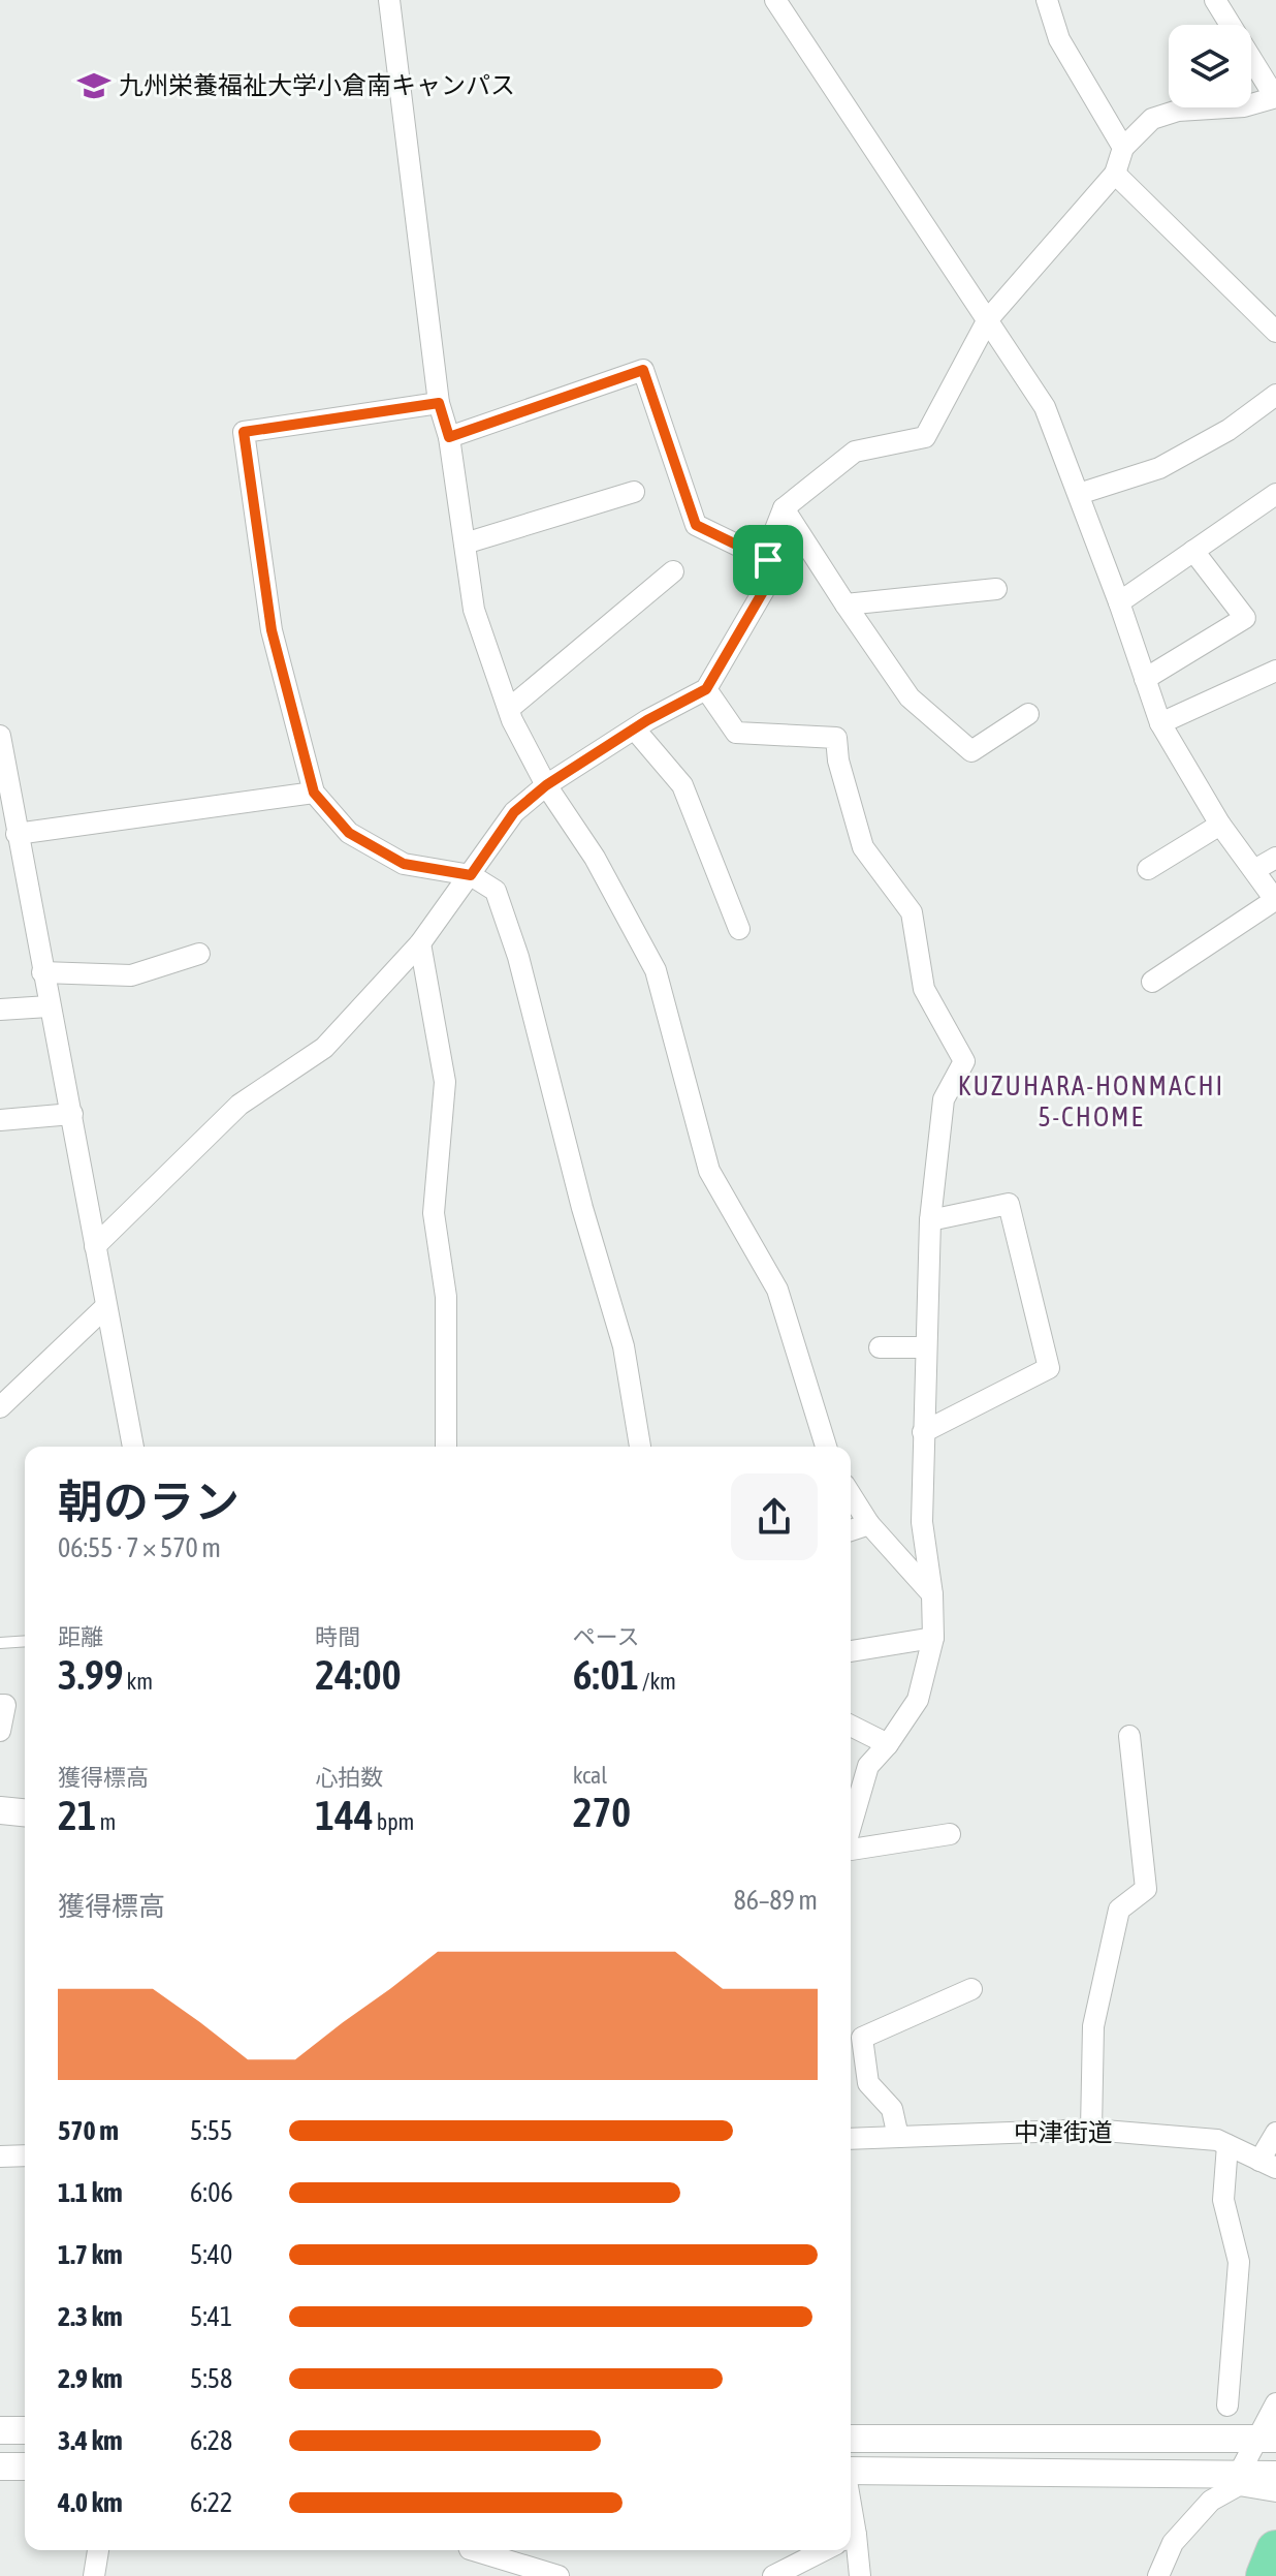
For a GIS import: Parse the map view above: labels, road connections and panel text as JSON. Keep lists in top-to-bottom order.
{
  "streets": {
    "street": ["中津街道"]
  },
  "districts": ["KUZUHARA-HONMACHI 5-CHOME"],
  "places": {
    "school or university": ["九州栄養福祉大学小倉南キャンパス"]
  },
  "page": {
    "heading": ["朝のラン", "06:55 · 7 × 570 m"],
    "stats": [
      ["距離", "3.99 km"],
      ["時間", "24:00"],
      ["ペース", "6:01 /km"],
      ["獲得標高", "21 m"],
      ["心拍数", "144 bpm"],
      ["kcal", "270"]
    ],
    "chart": ["獲得標高", "86–89 m"],
    "list": [
      {
        "name": "570 m",
        "note": "5:55"
      },
      {
        "name": "1.1 km",
        "note": "6:06"
      },
      {
        "name": "1.7 km",
        "note": "5:40"
      },
      {
        "name": "2.3 km",
        "note": "5:41"
      },
      {
        "name": "2.9 km",
        "note": "5:58"
      },
      {
        "name": "3.4 km",
        "note": "6:28"
      },
      {
        "name": "4.0 km",
        "note": "6:22"
      }
    ]
  }
}
